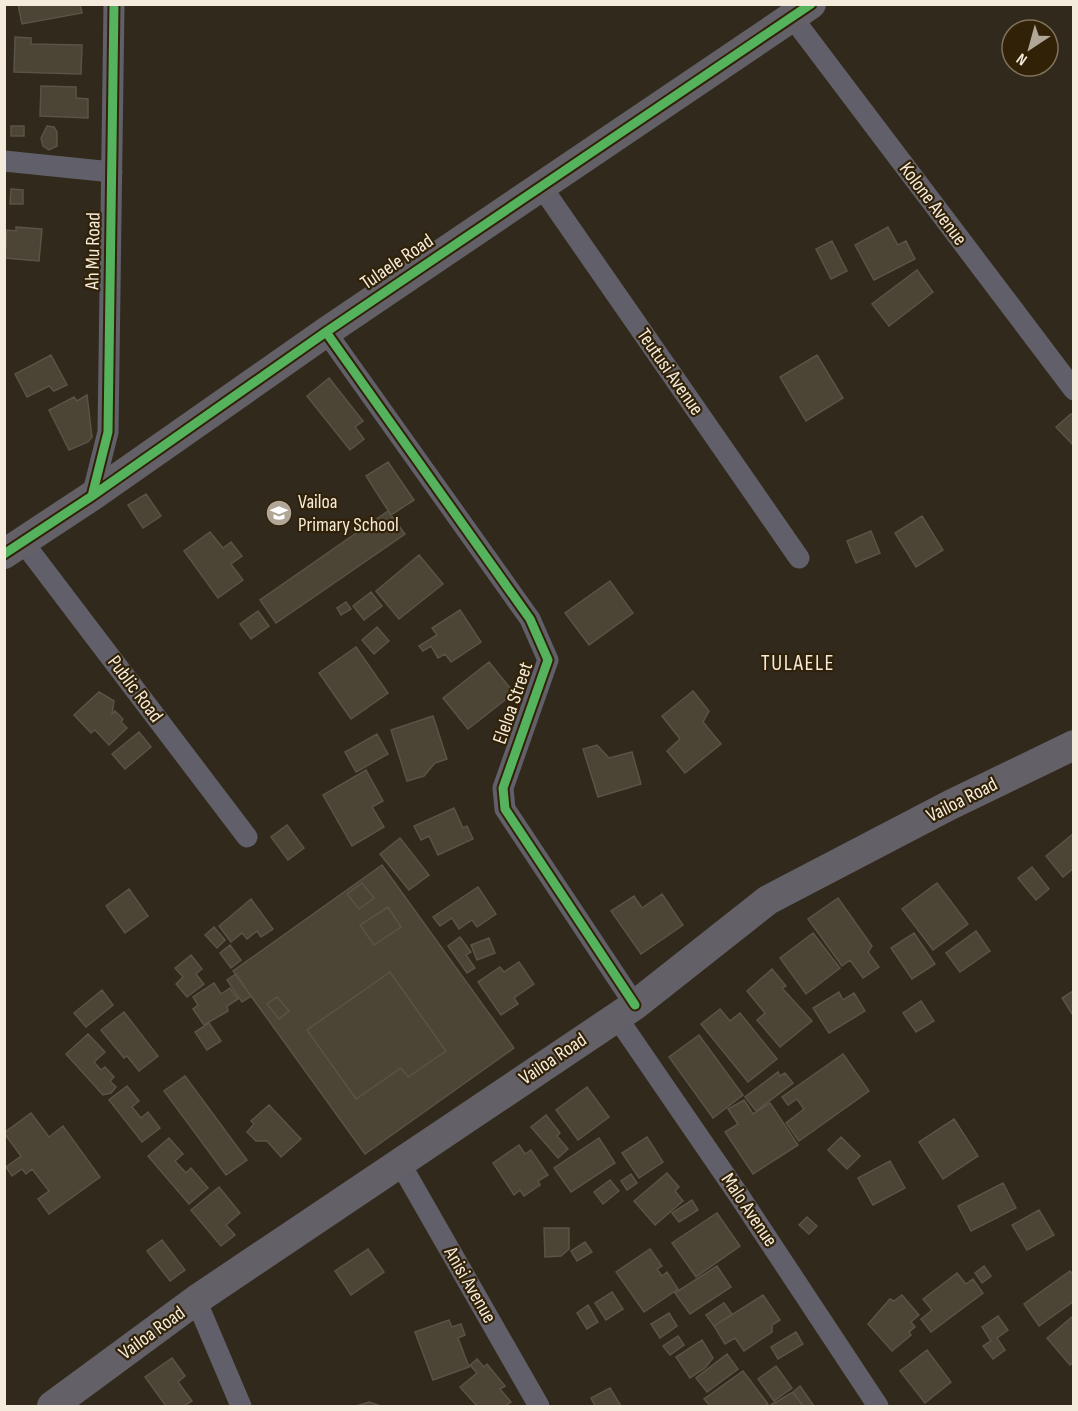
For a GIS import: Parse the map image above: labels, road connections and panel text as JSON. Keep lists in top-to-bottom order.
{
  "streets": {
    "main road": ["Tulaele Road", "Vailoa Road"],
    "street": [
      "Kolone Avenue",
      "Ah Mu Road",
      "Teutusi Avenue",
      "Public Road",
      "Eleloa Street",
      "Malo Avenue",
      "Anisi Avenue"
    ]
  },
  "crossings": [
    ["Kolone Avenue", "Tulaele Road"],
    ["Ah Mu Road", "Tulaele Road"],
    ["Tulaele Road", "Teutusi Avenue"],
    ["Tulaele Road", "Public Road"],
    ["Tulaele Road", "Eleloa Street"],
    ["Eleloa Street", "Vailoa Road"],
    ["Eleloa Street", "Malo Avenue"],
    ["Vailoa Road", "Malo Avenue"],
    ["Vailoa Road", "Anisi Avenue"]
  ],
  "districts": ["TULAELE"],
  "places": {
    "school or university": ["Vailoa Primary School"]
  },
  "north": "bottom left"
}
